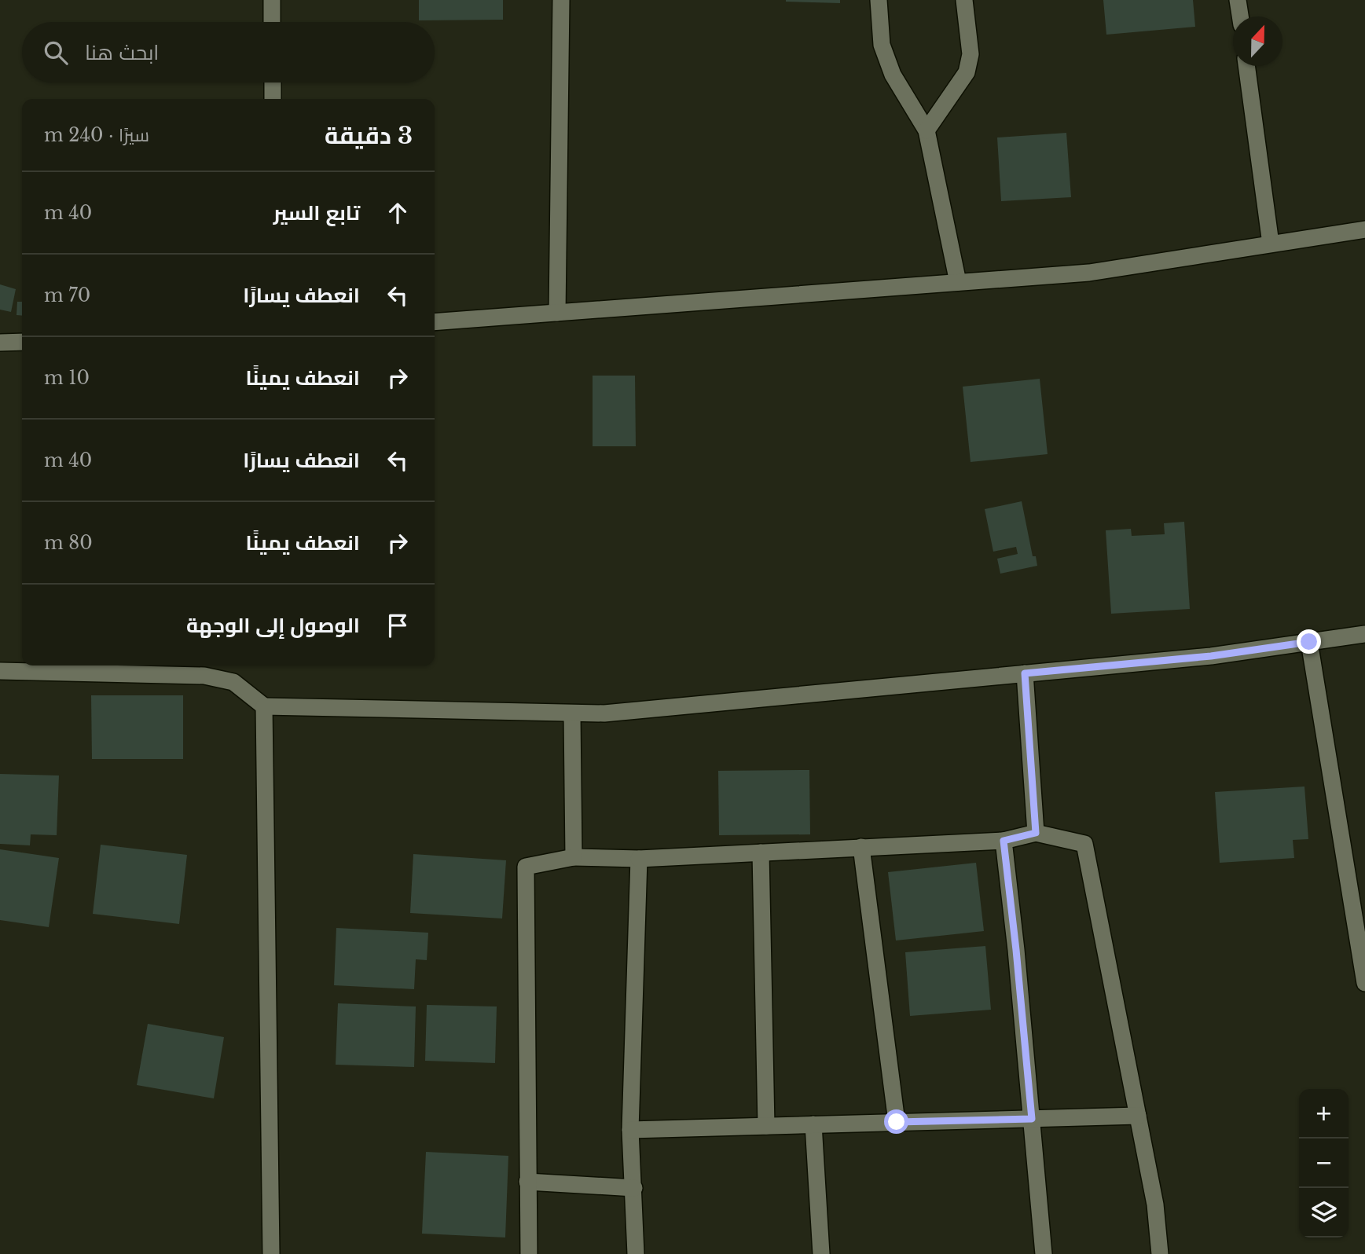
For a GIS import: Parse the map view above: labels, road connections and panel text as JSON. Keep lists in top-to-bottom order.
{
  "north": "top",
  "page": {
    "search": "ابحث هنا",
    "heading": ["3 دقيقة", "سيرًا · 240 m"],
    "list": [
      ["تابع السير", "40 m"],
      ["انعطف يسارًا", "70 m"],
      ["انعطف يمينًا", "10 m"],
      ["انعطف يسارًا", "40 m"],
      ["انعطف يمينًا", "80 m"],
      "الوصول إلى الوجهة"
    ],
    "map_buttons": ["+", "−"]
  }
}
